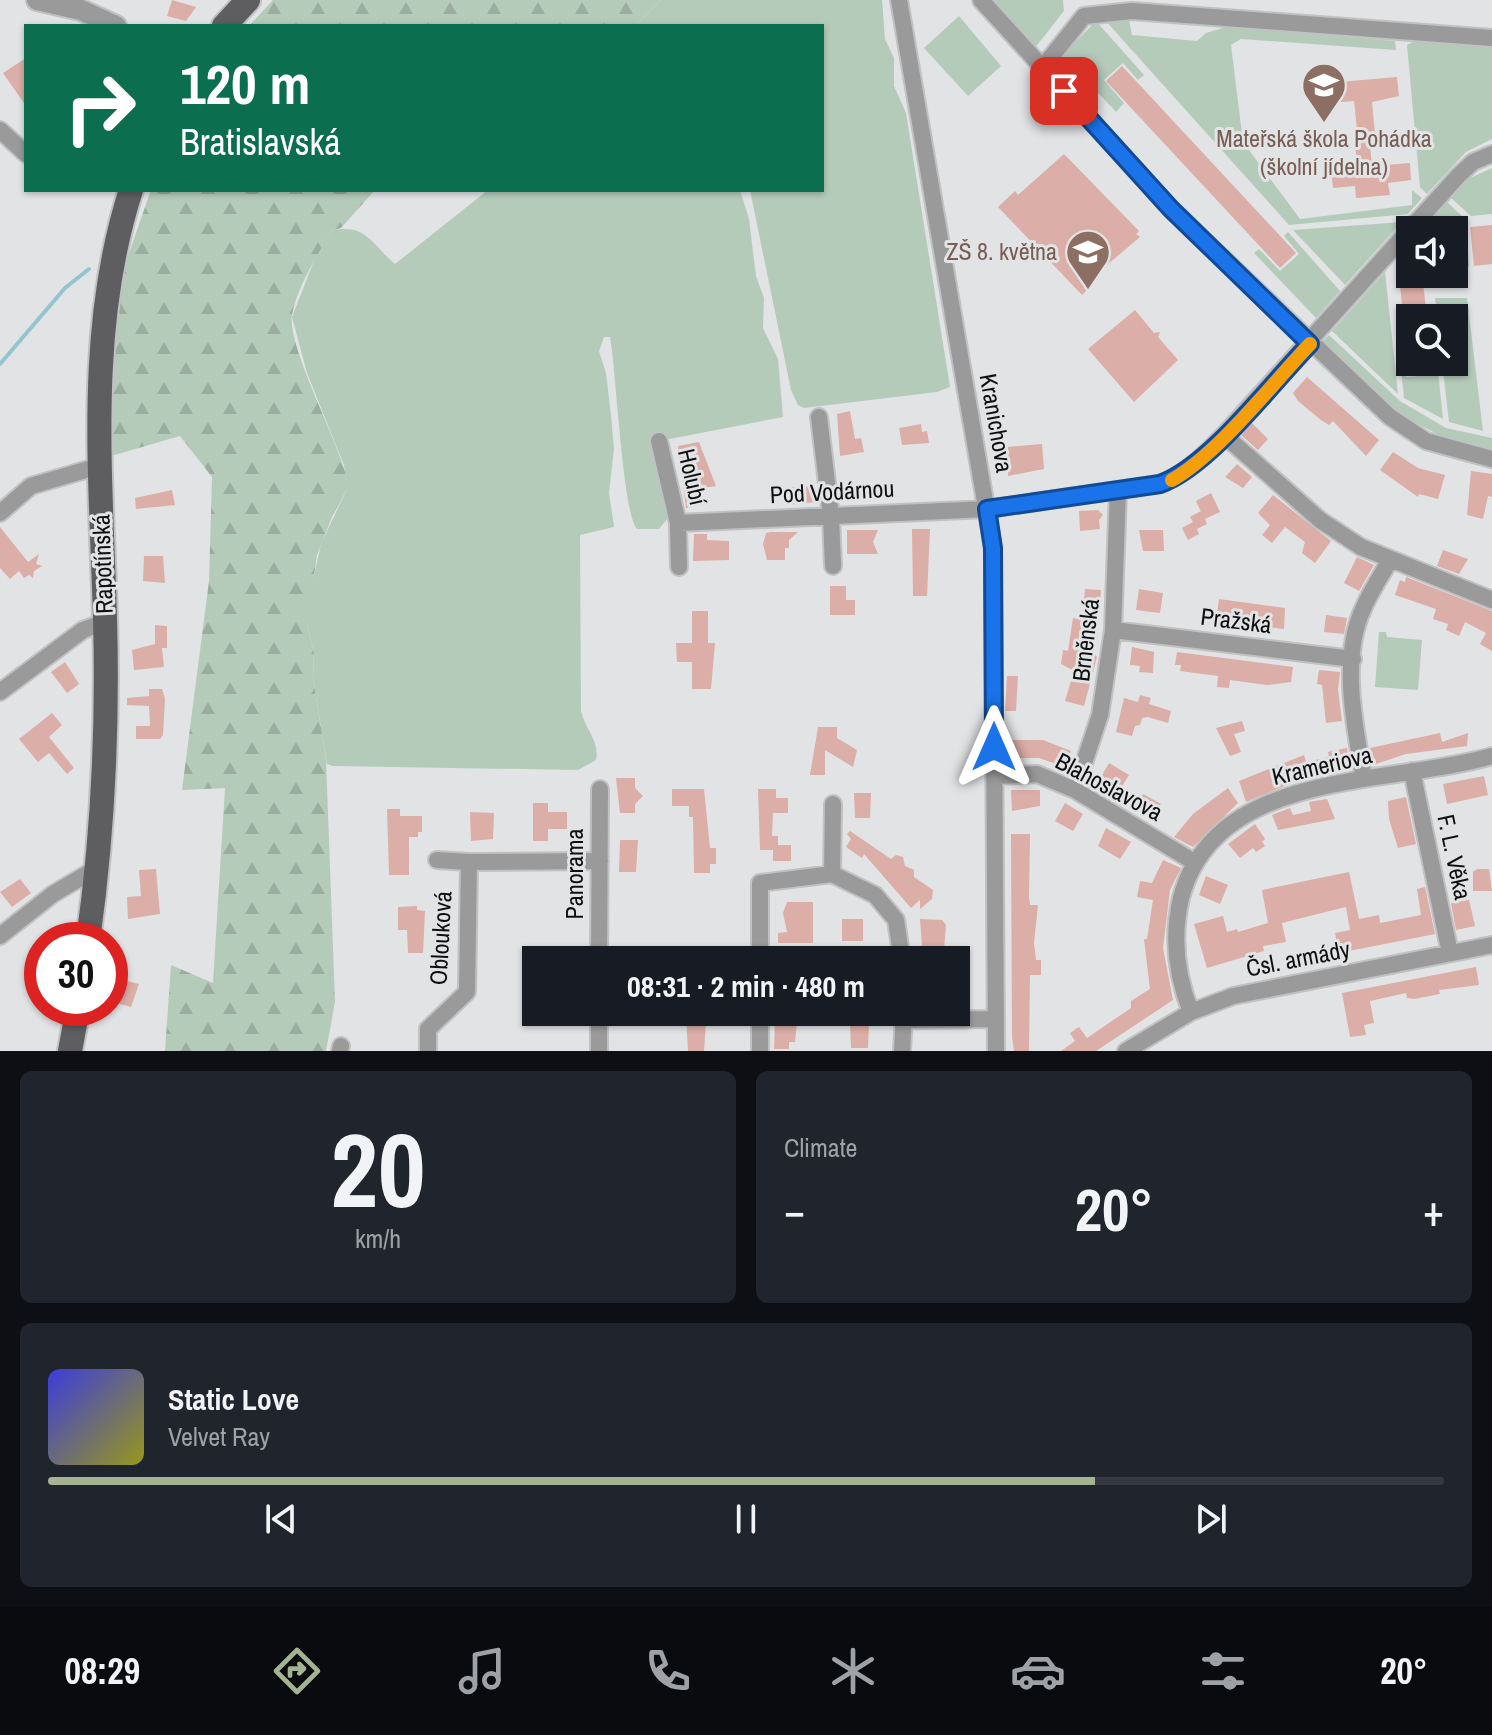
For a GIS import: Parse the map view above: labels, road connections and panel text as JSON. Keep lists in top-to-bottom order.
{
  "streets": {
    "main road": ["Rapotínská"],
    "street": [
      "Kranichova",
      "Holubí",
      "Pod Vodárnou",
      "Pražská",
      "Brněnská",
      "Krameriova",
      "Blahoslavova",
      "F. L. Věka",
      "Panorama",
      "Oblouková",
      "Čsl. armády"
    ]
  },
  "crossings": [
    ["Kranichova", "Pod Vodárnou"],
    ["Kranichova", "Blahoslavova"],
    ["Holubí", "Pod Vodárnou"],
    ["Pod Vodárnou", "Brněnská"],
    ["Pražská", "Brněnská"],
    ["Brněnská", "Blahoslavova"],
    ["Krameriova", "Blahoslavova"],
    ["Krameriova", "F. L. Věka"],
    ["Krameriova", "Čsl. armády"],
    ["F. L. Věka", "Čsl. armády"],
    ["Panorama", "Oblouková"]
  ],
  "places": {
    "school or university": ["Mateřská škola Pohádka (školní jídelna)", "ZŠ 8. května"]
  },
  "page": {
    "turn": ["120 m", "Bratislavská"],
    "limit": "30",
    "trip": "08:31 · 2 min · 480 m",
    "tile": [
      ["20", "km/h"],
      "Climate"
    ],
    "heat": ["−", "20°", "+"],
    "song": ["Static Love", "Velvet Ray"],
    "tabs": ["08:29", "20°"]
  }
}
